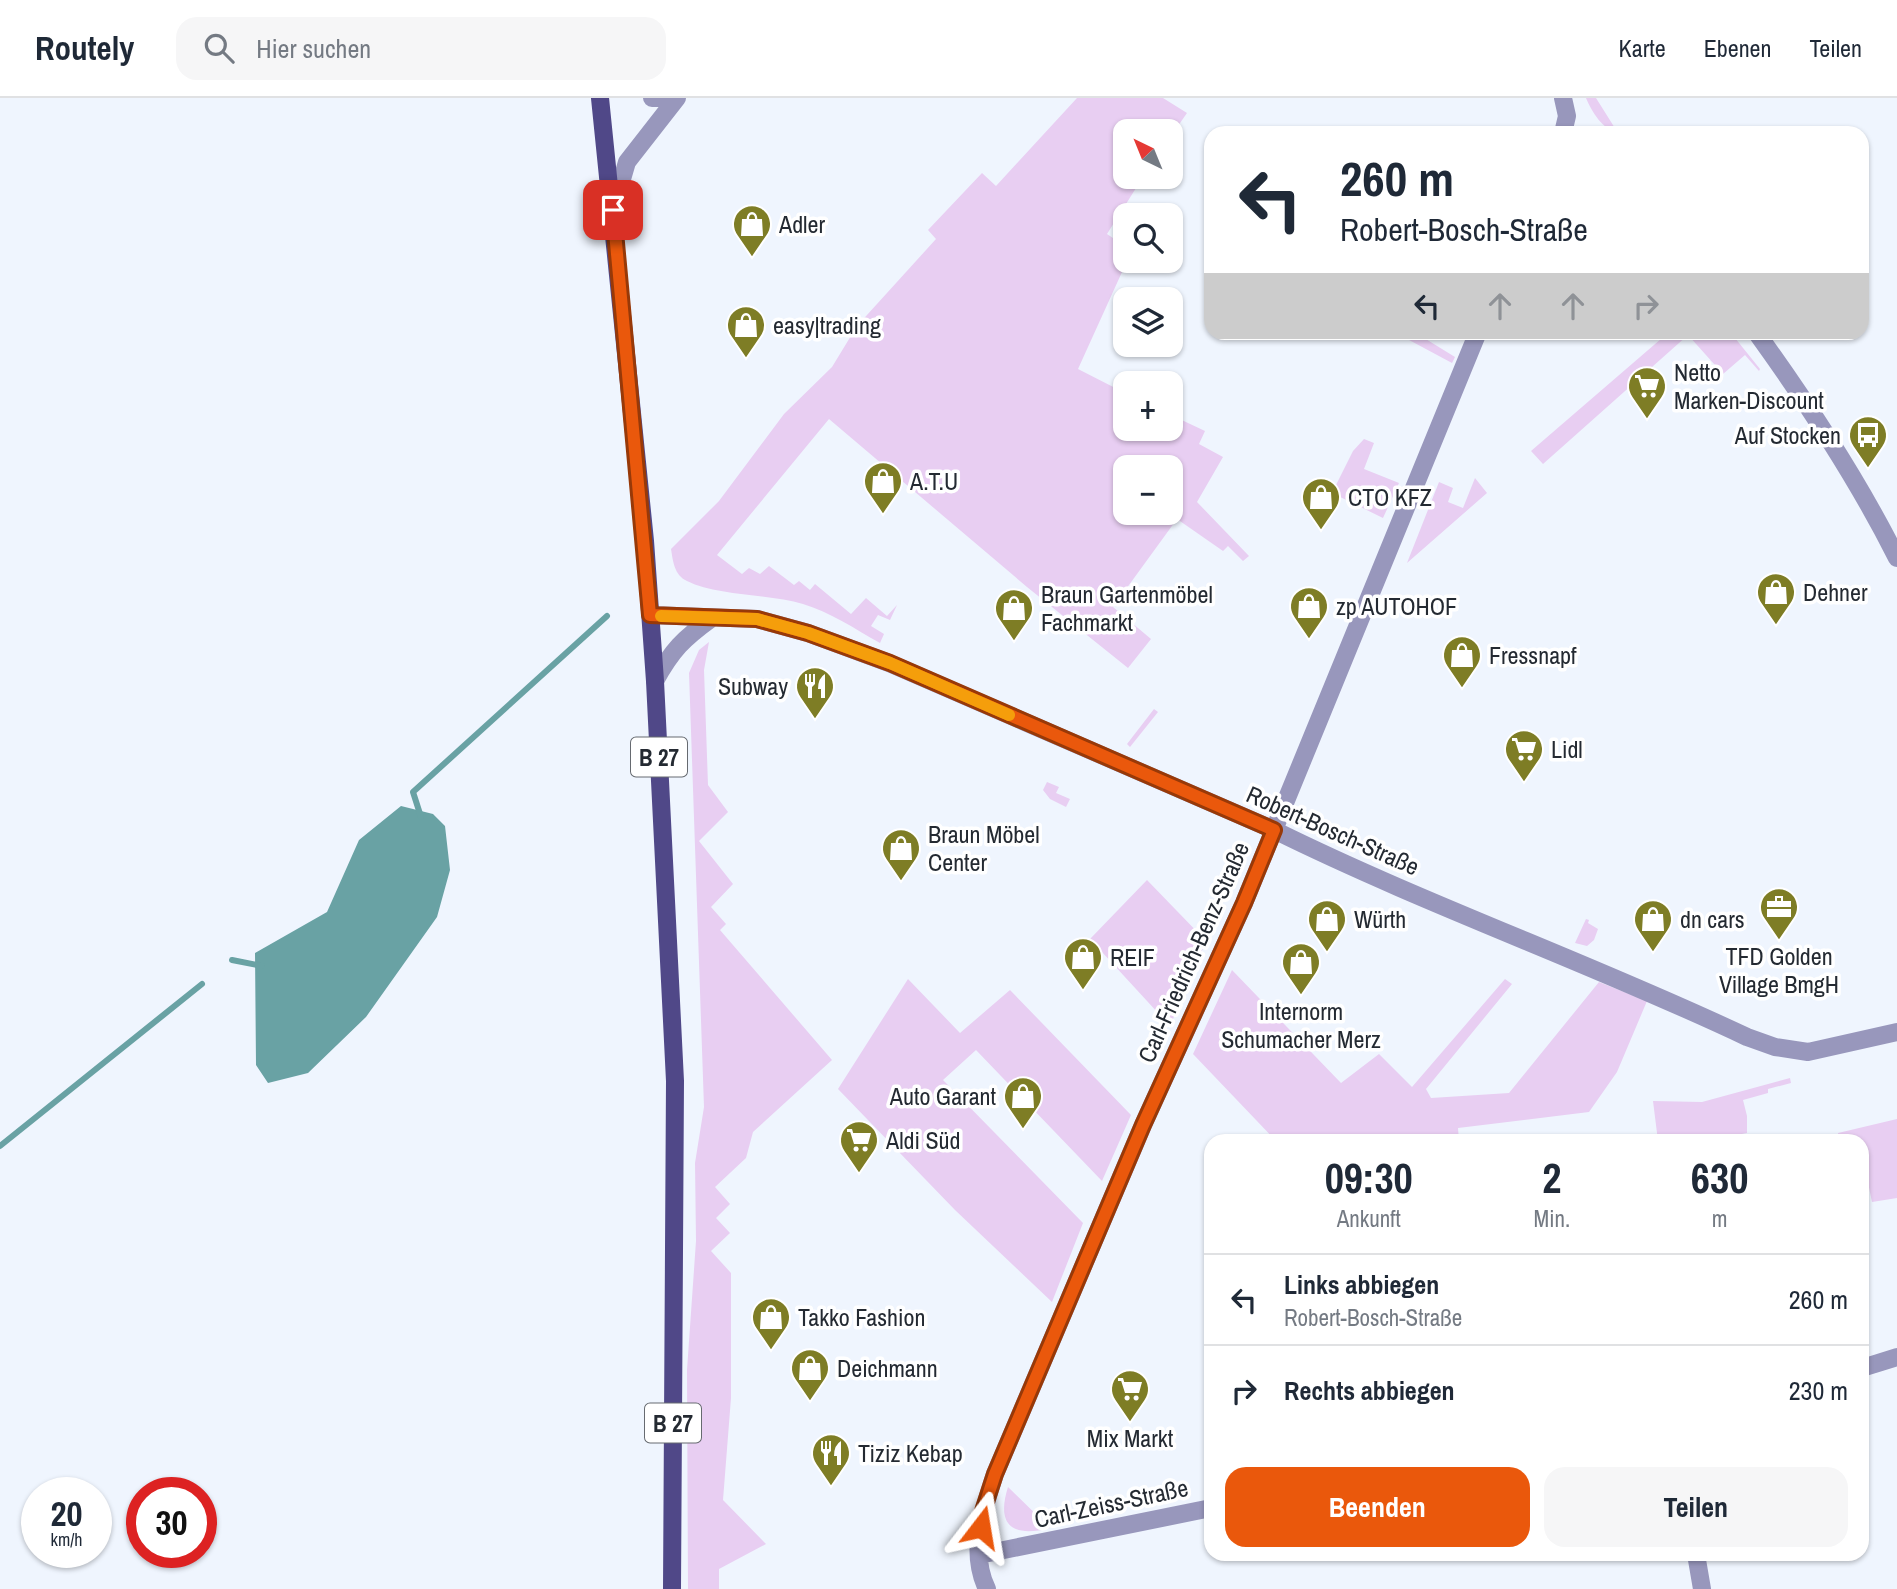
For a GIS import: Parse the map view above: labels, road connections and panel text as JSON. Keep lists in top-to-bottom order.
{
  "streets": {
    "main road": ["B 27"],
    "street": ["Robert-Bosch-Straße", "Carl-Friedrich-Benz-Straße", "Carl-Zeiss-Straße"]
  },
  "crossings": [
    ["B 27", "Robert-Bosch-Straße"],
    ["Robert-Bosch-Straße", "Carl-Friedrich-Benz-Straße"],
    ["Carl-Friedrich-Benz-Straße", "Carl-Zeiss-Straße"]
  ],
  "places": {
    "shop": [
      "Adler",
      "easy|trading",
      "A.T.U",
      "CTO KFZ",
      "Dehner",
      "zp AUTOHOF",
      "Braun Gartenmöbel Fachmarkt",
      "Fressnapf",
      "Braun Möbel Center",
      "Würth",
      "dn cars",
      "REIF",
      "Internorm Schumacher Merz",
      "Auto Garant",
      "Takko Fashion",
      "Deichmann"
    ],
    "supermarket": [
      "Netto Marken-Discount",
      "Lidl",
      "Aldi Süd",
      "Mix Markt"
    ],
    "bus stop": ["Auf Stocken"],
    "restaurant": ["Subway", "Tiziz Kebap"],
    "office": ["TFD Golden Village BmgH"]
  },
  "north": "top left",
  "page": {
    "header": "Routely",
    "search": "Hier suchen",
    "nav": ["Karte", "Ebenen", "Teilen"],
    "map_buttons": ["+", "−"],
    "turn": ["260 m", "Robert-Bosch-Straße"],
    "eta": [
      "09:30",
      "Ankunft",
      "2",
      "Min.",
      "630",
      "m"
    ],
    "list": [
      {
        "name": "Links abbiegen",
        "note": "Robert-Bosch-Straße",
        "value": "260 m"
      },
      {
        "name": "Rechts abbiegen",
        "value": "230 m"
      }
    ],
    "buttons": ["Beenden", "Teilen"],
    "speed": "20 km/h",
    "limit": "30"
  }
}
